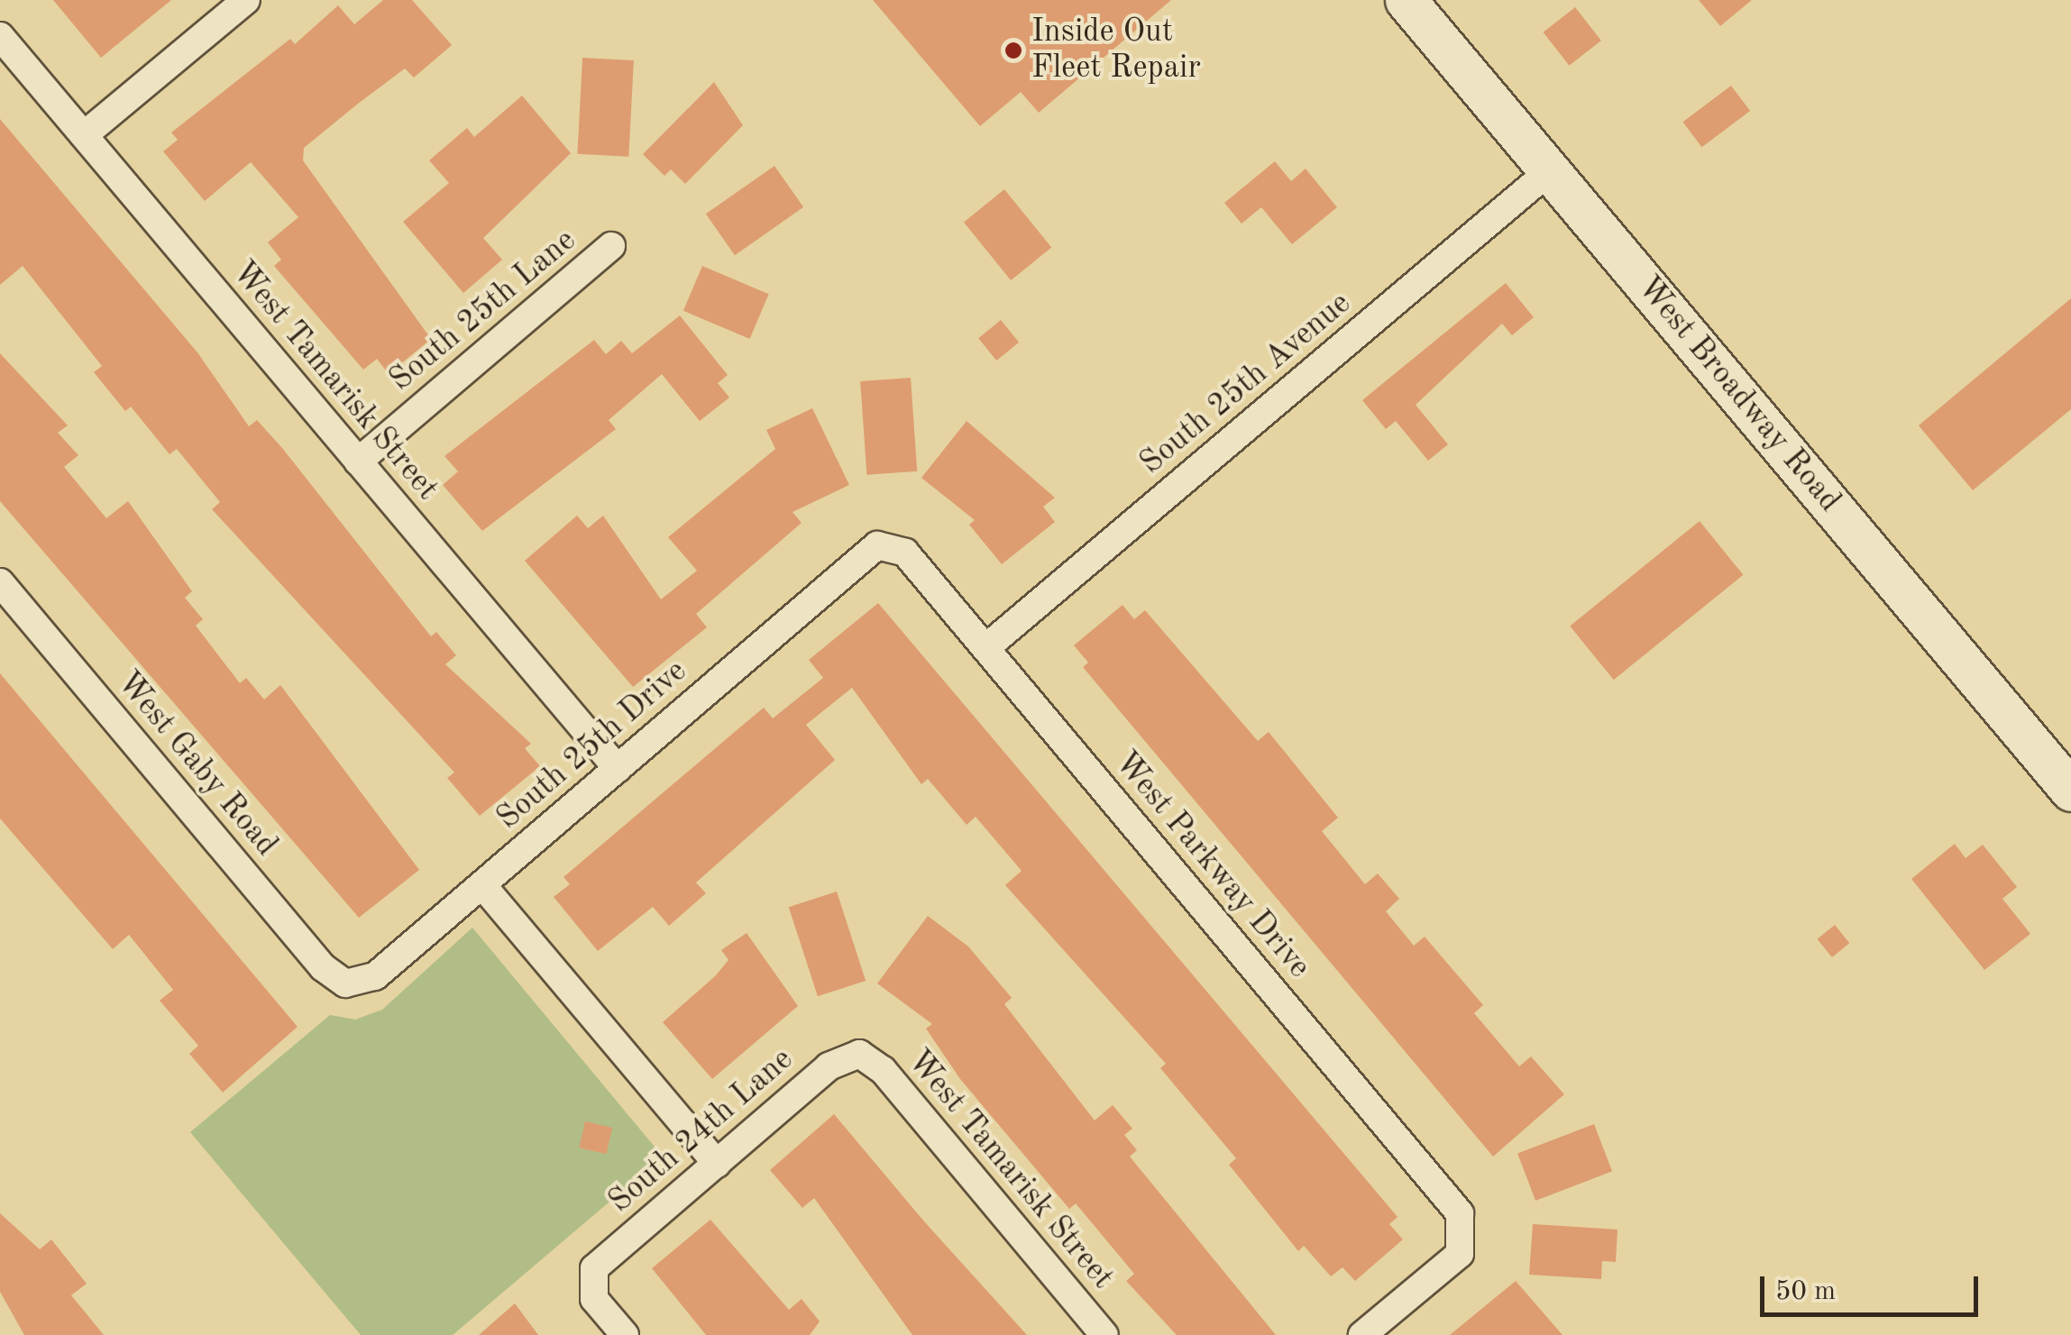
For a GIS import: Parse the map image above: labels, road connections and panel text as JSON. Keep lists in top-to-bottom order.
{
  "streets": {
    "main road": ["West Broadway Road"],
    "street": [
      "South 25th Lane",
      "West Tamarisk Street",
      "South 25th Avenue",
      "South 25th Drive",
      "West Gaby Road",
      "West Parkway Drive",
      "South 24th Lane"
    ]
  },
  "crossings": [
    ["South 25th Lane", "West Tamarisk Street"],
    ["West Tamarisk Street", "South 25th Drive"],
    ["West Tamarisk Street", "South 24th Lane"],
    ["South 25th Avenue", "West Broadway Road"],
    ["South 25th Avenue", "West Parkway Drive"],
    ["South 25th Drive", "West Gaby Road"],
    ["South 25th Drive", "West Parkway Drive"]
  ],
  "places": ["Inside Out Fleet Repair"],
  "scale_bar": "50 m"
}
